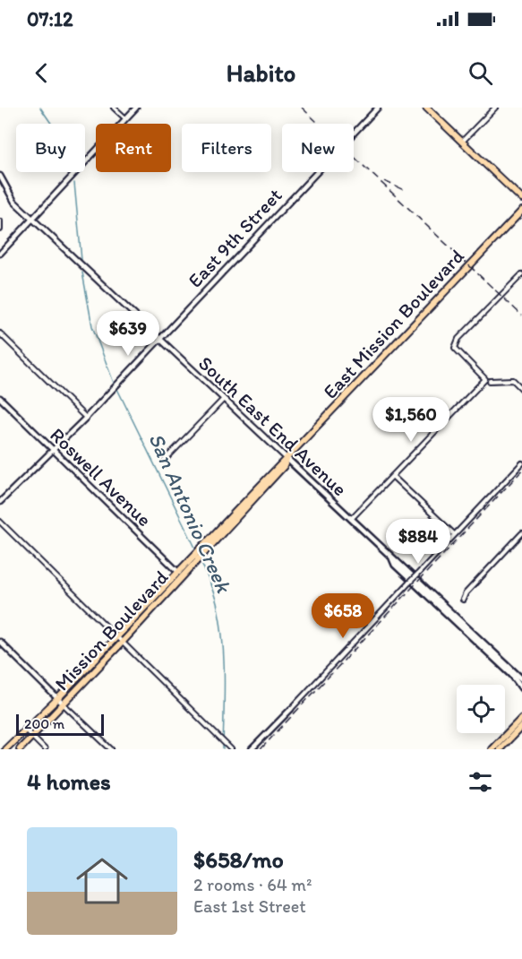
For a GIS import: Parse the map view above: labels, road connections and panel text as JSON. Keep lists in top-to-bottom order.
{
  "streets": {
    "main road": ["East Mission Boulevard", "South East End Avenue", "Mission Boulevard"],
    "street": ["East 9th Street", "Roswell Avenue"]
  },
  "crossings": [
    ["East 9th Street", "South East End Avenue"],
    ["East 9th Street", "Roswell Avenue"],
    ["East Mission Boulevard", "South East End Avenue"],
    ["East Mission Boulevard", "Mission Boulevard"],
    ["Roswell Avenue", "Mission Boulevard"]
  ],
  "water": ["San Antonio Creek"],
  "scale_bar": "200 m",
  "page": {
    "status": "07:12",
    "header": "Habito",
    "chip": [
      "Buy",
      "Rent",
      "Filters",
      "New"
    ],
    "price": [
      "$639",
      "$1,560",
      "$884",
      "$658"
    ],
    "scale": "200 m",
    "heading": "4 homes",
    "list": [
      {
        "name": "$658/mo",
        "note": "2 rooms · 64 m² · East 1st Street"
      }
    ]
  }
}
